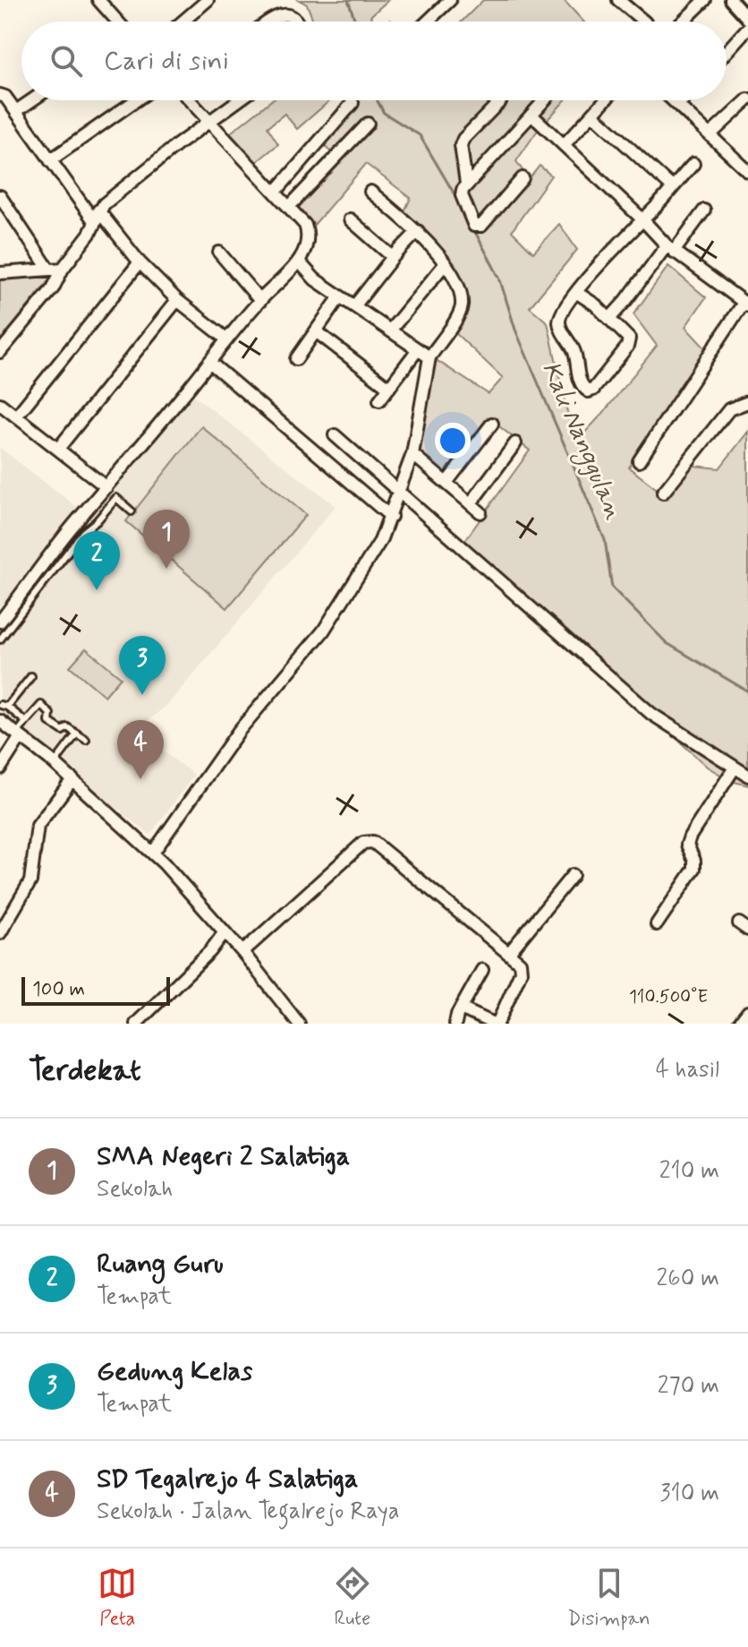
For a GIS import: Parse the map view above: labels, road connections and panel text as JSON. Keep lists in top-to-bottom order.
{
  "water": ["Kali Nanggulan"],
  "scale_bar": "100 m",
  "page": {
    "search": "Cari di sini",
    "pins": [
      "1",
      "2",
      "3",
      "4"
    ],
    "scale": "100 m",
    "heading": ["Terdekat", "4 hasil"],
    "list": [
      {
        "mark": "1",
        "name": "SMA Negeri 2 Salatiga",
        "note": "Sekolah",
        "value": "210 m"
      },
      {
        "mark": "2",
        "name": "Ruang Guru",
        "note": "Tempat",
        "value": "260 m"
      },
      {
        "mark": "3",
        "name": "Gedung Kelas",
        "note": "Tempat",
        "value": "270 m"
      },
      {
        "mark": "4",
        "name": "SD Tegalrejo 4 Salatiga",
        "note": "Sekolah · Jalan Tegalrejo Raya",
        "value": "310 m"
      }
    ],
    "nav": ["Peta", "Rute", "Disimpan"]
  },
  "coordinates": ["110.500°E"]
}
